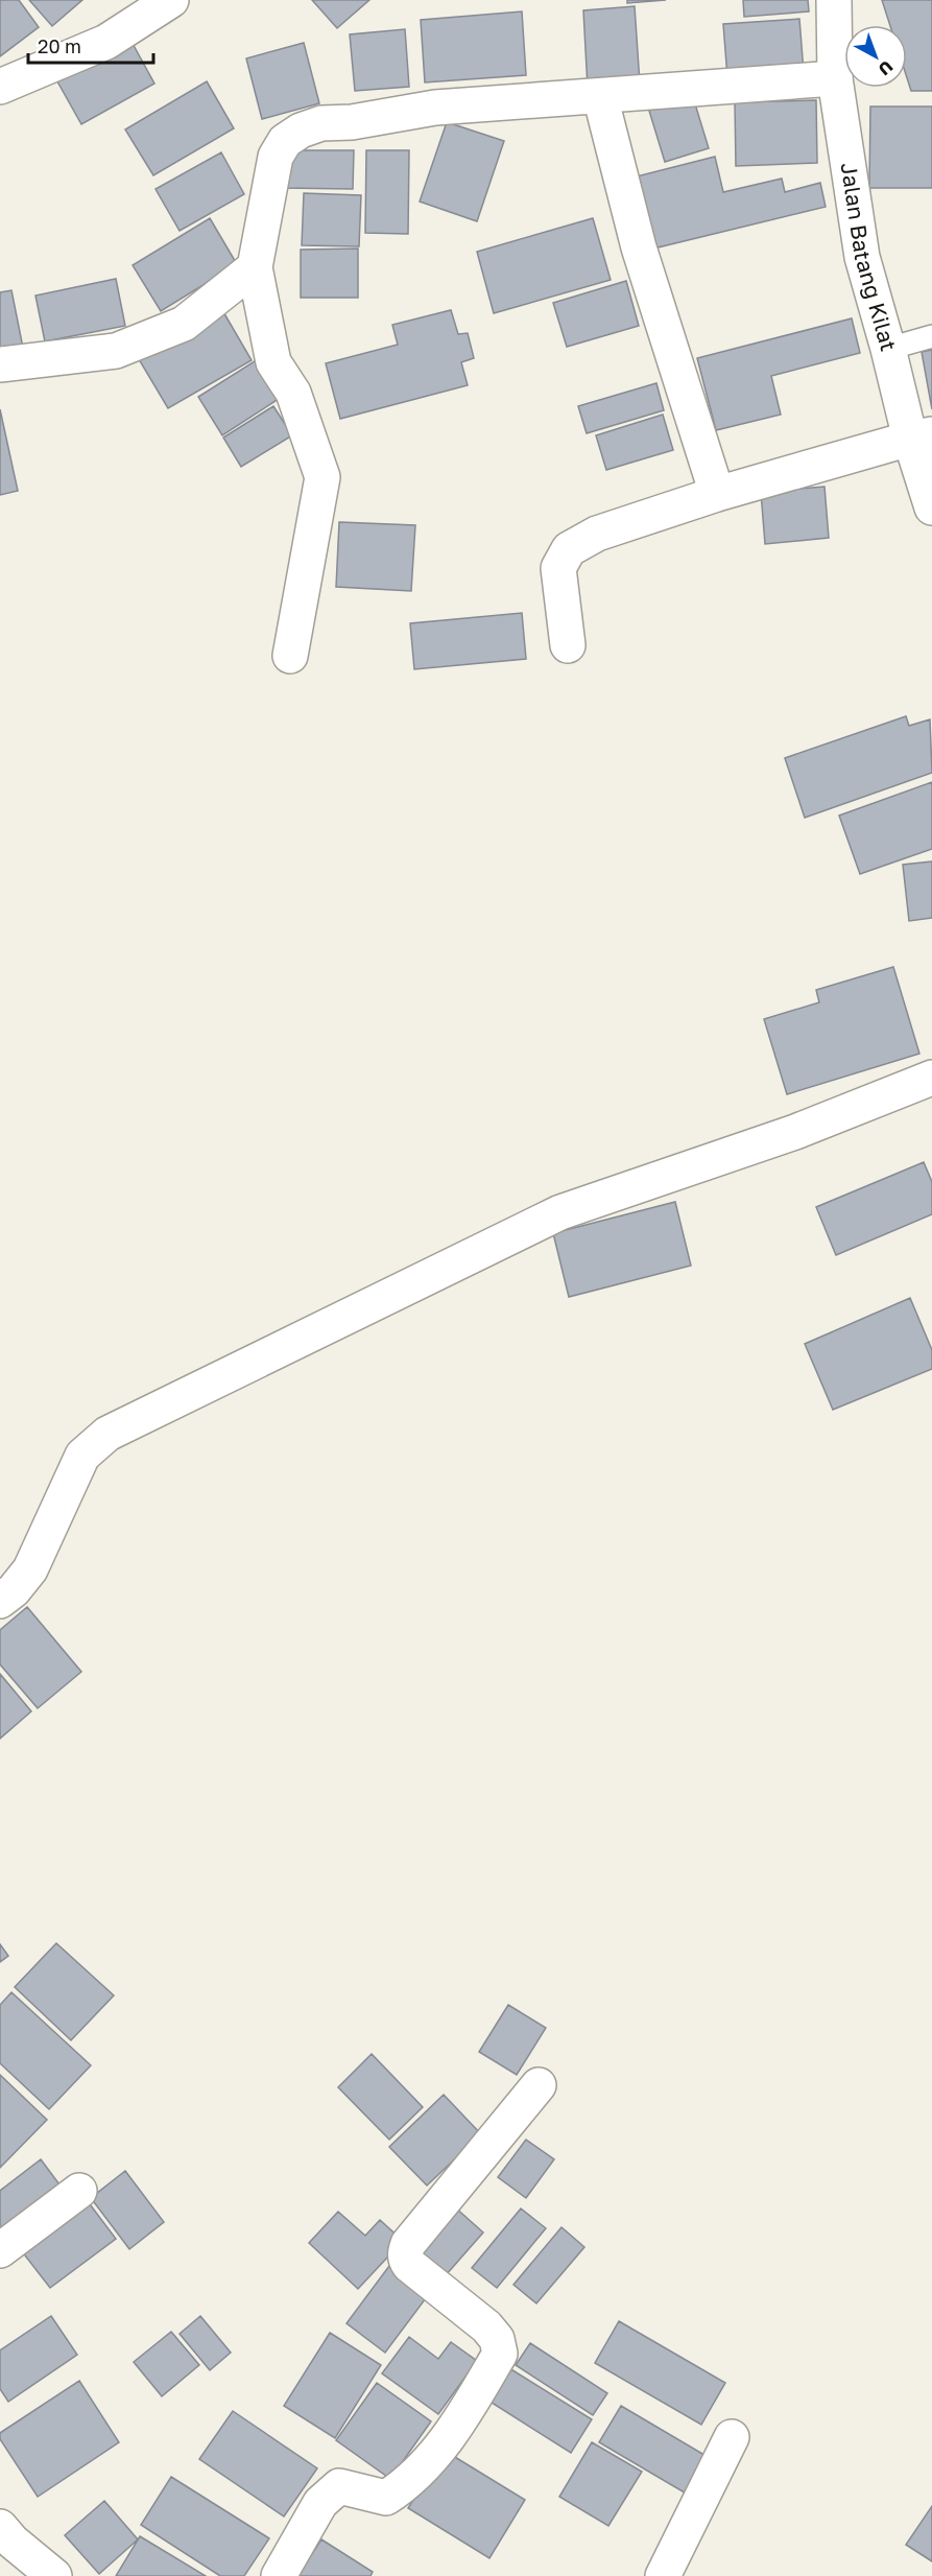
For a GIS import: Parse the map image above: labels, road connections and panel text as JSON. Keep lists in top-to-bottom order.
{
  "streets": {
    "street": ["Jalan Batang Kilat"]
  },
  "scale_bar": "20 m",
  "north": "bottom right"
}
